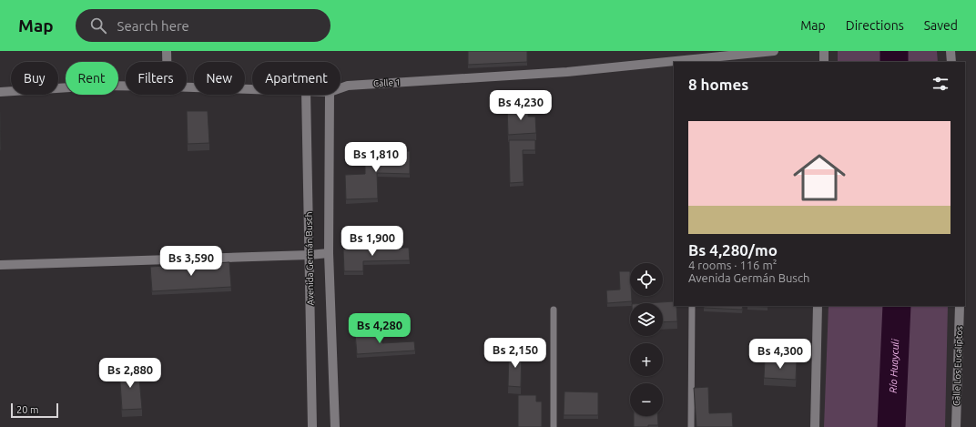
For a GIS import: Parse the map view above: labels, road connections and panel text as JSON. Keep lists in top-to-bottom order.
{
  "streets": {
    "street": ["Calle 1", "Avenida Germán Busch", "Calle Los Eucaliptos"]
  },
  "water": ["Río Huayculi"],
  "scale_bar": "20 m",
  "page": {
    "header": "Map",
    "search": "Search here",
    "nav": ["Map", "Directions", "Saved"],
    "chip": [
      "Buy",
      "Rent",
      "Filters",
      "New",
      "Apartment"
    ],
    "heading": "8 homes",
    "price": [
      "Bs 4,230",
      "Bs 1,810",
      "Bs 1,900",
      "Bs 3,590",
      "Bs 4,280",
      "Bs 2,150",
      "Bs 4,300",
      "Bs 2,880"
    ],
    "list": [
      {
        "name": "Bs 4,280/mo",
        "note": "4 rooms · 116 m² · Avenida Germán Busch"
      }
    ],
    "map_buttons": ["+", "−"],
    "scale": "20 m"
  }
}
